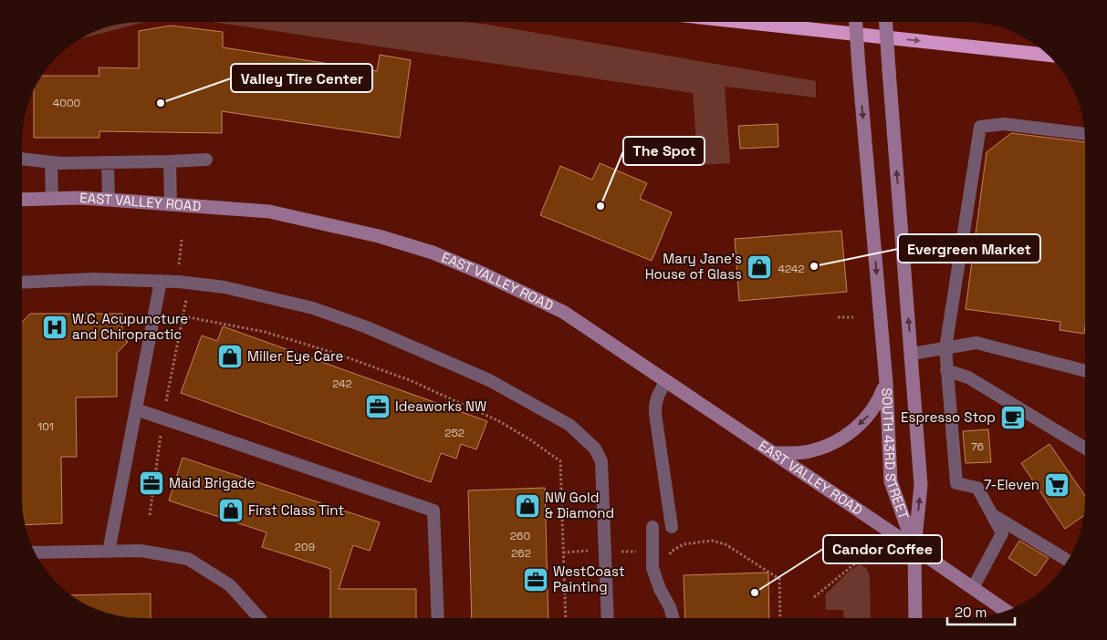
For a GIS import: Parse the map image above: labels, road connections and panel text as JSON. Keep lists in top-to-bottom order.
{
  "streets": {
    "main road": ["EAST VALLEY ROAD", "SOUTH 43RD STREET"]
  },
  "crossings": [
    ["EAST VALLEY ROAD", "SOUTH 43RD STREET"]
  ],
  "places": {
    "other": [
      "Valley Tire Center",
      "The Spot",
      "Evergreen Market",
      "Candor Coffee"
    ],
    "shop": [
      "Mary Jane's House of Glass",
      "Miller Eye Care",
      "NW Gold & Diamond",
      "First Class Tint"
    ],
    "hospital": ["W.C. Acupuncture and Chiropractic"],
    "office": ["Ideaworks NW", "Maid Brigade", "WestCoast Painting"],
    "cafe": ["Espresso Stop"],
    "supermarket": ["7-Eleven"]
  },
  "house_numbers": [
    "4000",
    "4242",
    "242",
    "101",
    "252",
    "76",
    "260",
    "209",
    "262"
  ],
  "scale_bar": "20 m"
}
